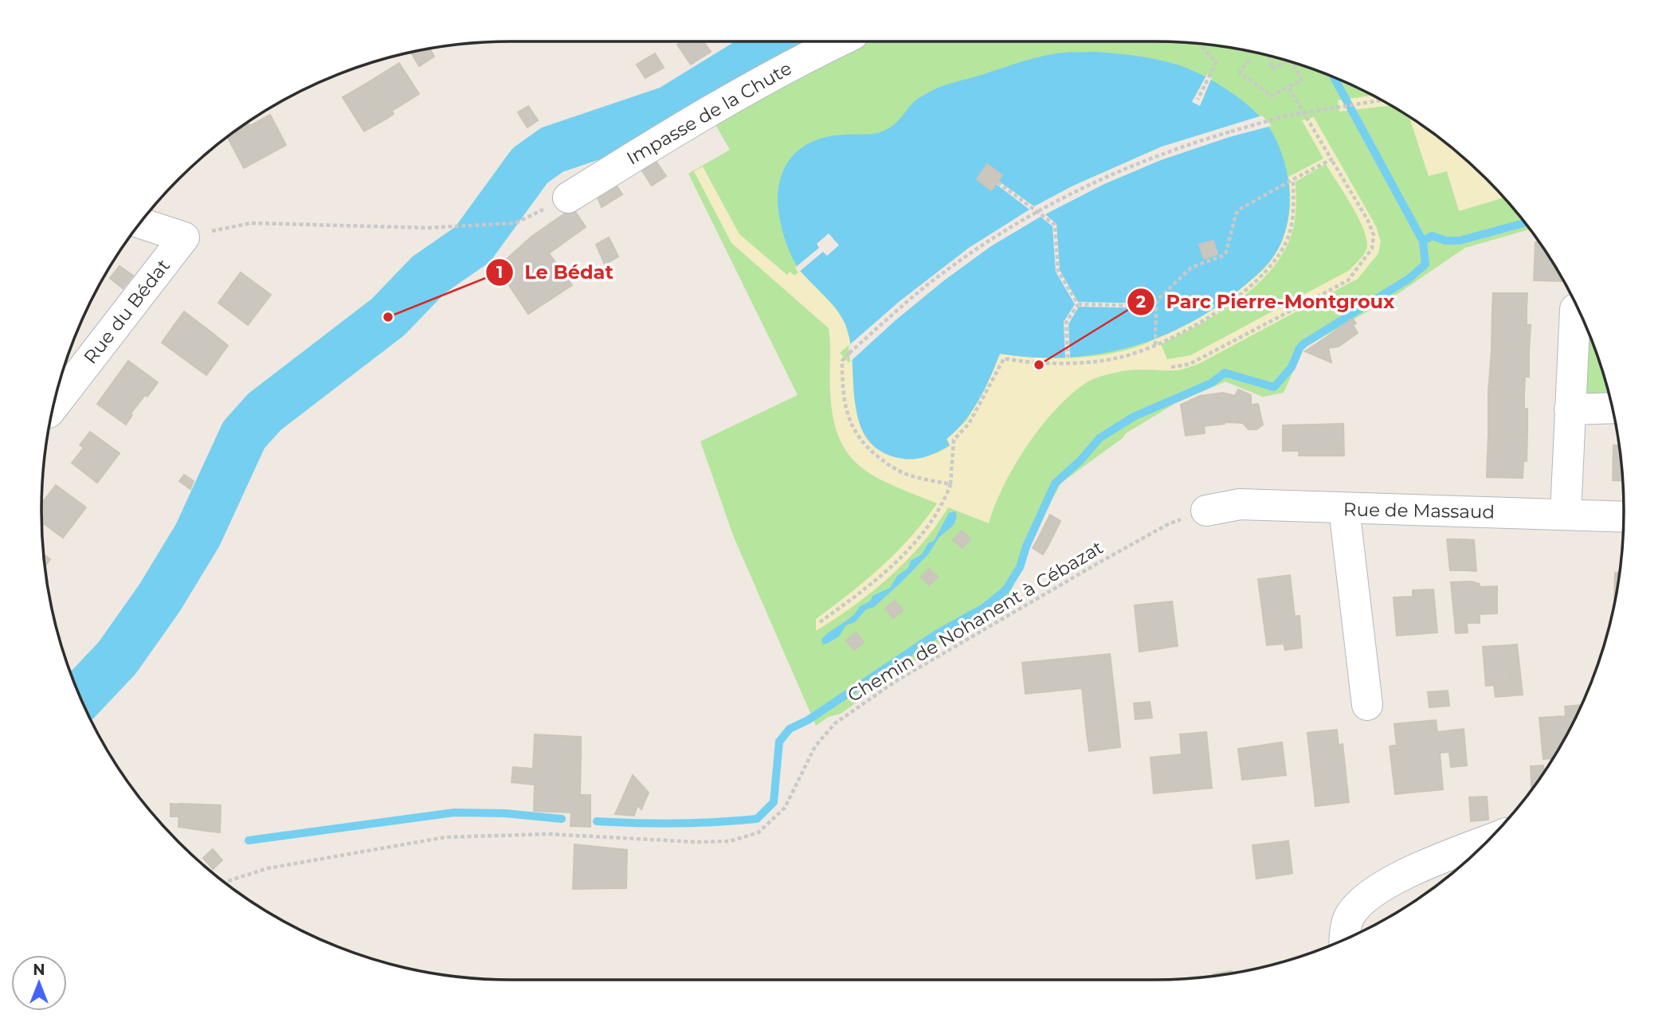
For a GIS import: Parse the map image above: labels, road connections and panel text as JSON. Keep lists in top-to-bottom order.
{
  "streets": {
    "street": ["Impasse de la Chute", "Rue du Bédat", "Rue de Massaud"],
    "path": ["Chemin de Nohanent à Cébazat"]
  },
  "crossings": [
    ["Rue de Massaud", "Chemin de Nohanent à Cébazat"]
  ],
  "places": ["Le Bédat", "Parc Pierre-Montgroux"],
  "north": "top"
}
